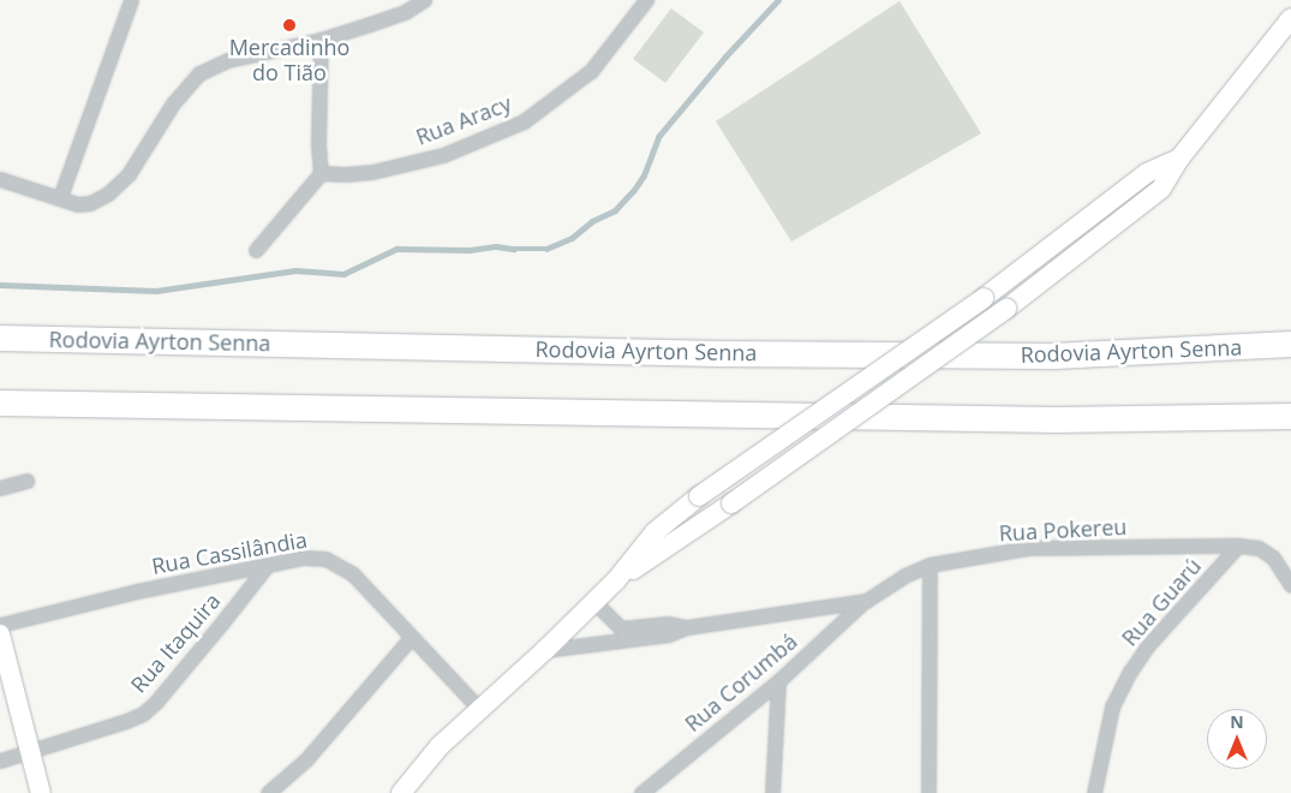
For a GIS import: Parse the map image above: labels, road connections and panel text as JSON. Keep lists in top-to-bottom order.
{
  "streets": {
    "highway": ["Rodovia Ayrton Senna"],
    "street": [
      "Rua Aracy",
      "Rua Pokereu",
      "Rua Cassilândia",
      "Rua Guarú",
      "Rua Itaquira",
      "Rua Corumbá"
    ]
  },
  "crossings": [
    ["Rua Pokereu", "Rua Guarú"],
    ["Rua Pokereu", "Rua Corumbá"],
    ["Rua Cassilândia", "Rua Itaquira"]
  ],
  "places": ["Mercadinho do Tião"],
  "north": "top"
}
